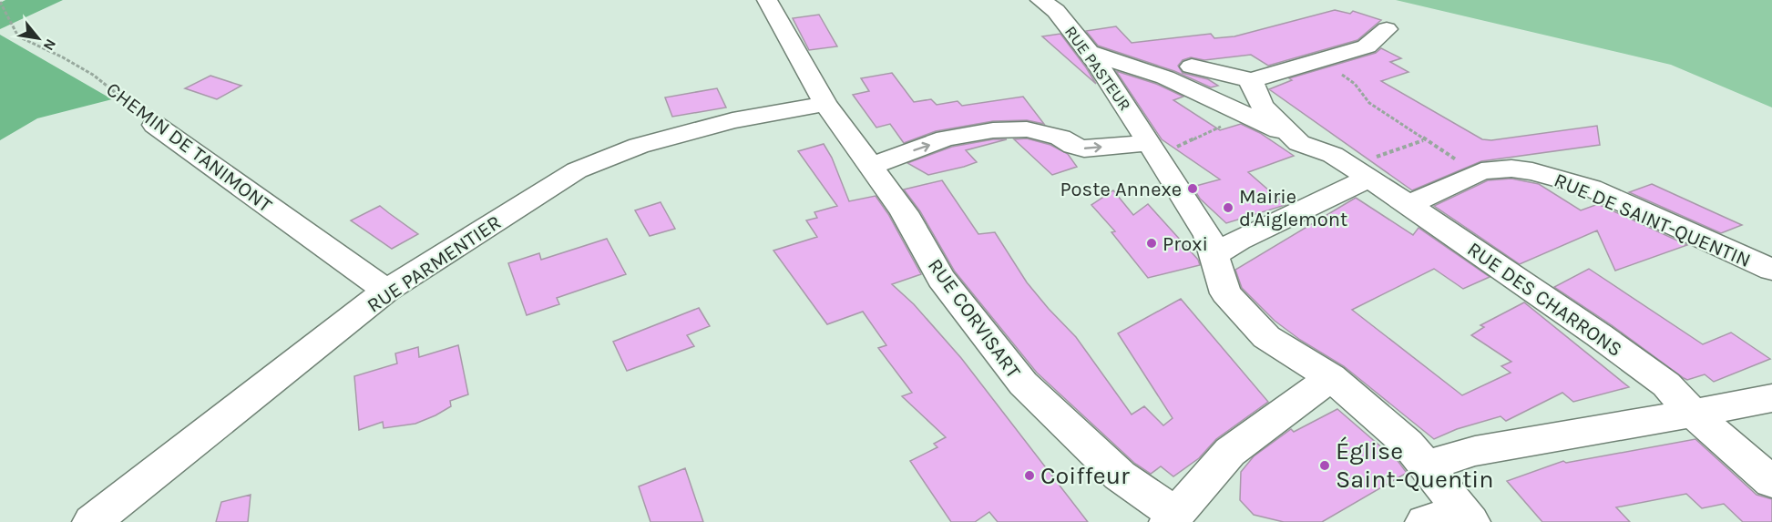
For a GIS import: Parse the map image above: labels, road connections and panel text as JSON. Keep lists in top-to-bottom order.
{
  "streets": {
    "street": [
      "RUE PASTEUR",
      "CHEMIN DE TANIMONT",
      "RUE DE SAINT-QUENTIN",
      "RUE PARMENTIER",
      "RUE DES CHARRONS",
      "RUE CORVISART"
    ]
  },
  "crossings": [
    ["RUE PASTEUR", "RUE DES CHARRONS"],
    ["CHEMIN DE TANIMONT", "RUE PARMENTIER"],
    ["RUE DE SAINT-QUENTIN", "RUE DES CHARRONS"],
    ["RUE PARMENTIER", "RUE CORVISART"]
  ],
  "places": [
    "Poste Annexe",
    "Mairie d'Aiglemont",
    "Proxi",
    "Église Saint-Quentin",
    "Coiffeur"
  ],
  "north": "bottom right"
}
